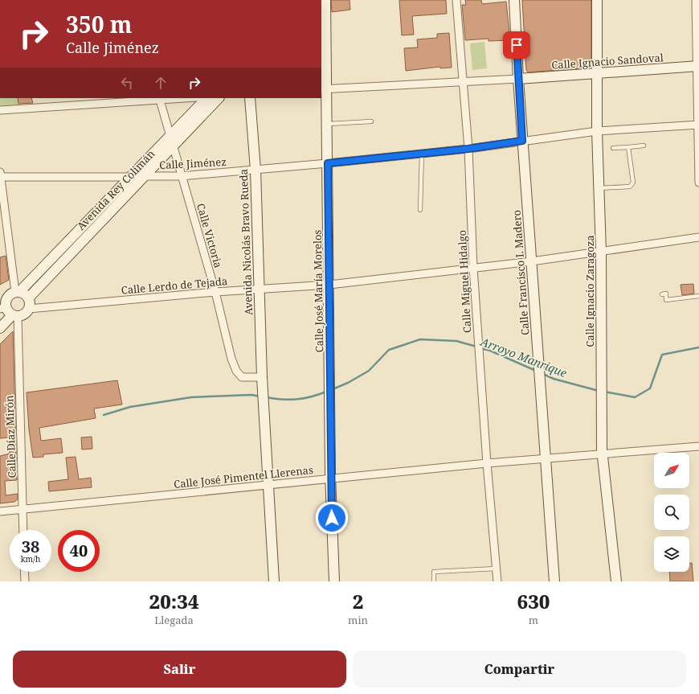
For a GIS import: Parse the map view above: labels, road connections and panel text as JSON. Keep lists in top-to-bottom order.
{
  "streets": {
    "street": [
      "Calle Ignacio Sandoval",
      "Calle Jiménez",
      "Avenida Rey Colimán",
      "Calle Victoria",
      "Avenida Nicolás Bravo Rueda",
      "Calle Francisco I. Madero",
      "Calle Miguel Hidalgo",
      "Calle Lerdo de Tejada",
      "Calle José María Morelos",
      "Calle Ignacio Zaragoza",
      "Calle Díaz Mirón",
      "Calle José Pimentel Llerenas"
    ]
  },
  "crossings": [
    ["Calle Ignacio Sandoval", "Calle Francisco I. Madero"],
    ["Calle Ignacio Sandoval", "Calle Ignacio Zaragoza"],
    ["Calle Jiménez", "Avenida Rey Colimán"],
    ["Calle Jiménez", "Calle Victoria"],
    ["Calle Jiménez", "Avenida Nicolás Bravo Rueda"],
    ["Calle Jiménez", "Calle Francisco I. Madero"],
    ["Calle Jiménez", "Calle Miguel Hidalgo"],
    ["Calle Jiménez", "Calle José María Morelos"],
    ["Calle Jiménez", "Calle Ignacio Zaragoza"],
    ["Avenida Rey Colimán", "Calle Victoria"],
    ["Avenida Rey Colimán", "Calle Lerdo de Tejada"],
    ["Avenida Rey Colimán", "Calle Díaz Mirón"],
    ["Calle Victoria", "Avenida Nicolás Bravo Rueda"],
    ["Calle Victoria", "Calle Lerdo de Tejada"],
    ["Avenida Nicolás Bravo Rueda", "Calle Lerdo de Tejada"],
    ["Avenida Nicolás Bravo Rueda", "Calle José Pimentel Llerenas"],
    ["Calle Francisco I. Madero", "Calle Lerdo de Tejada"],
    ["Calle Francisco I. Madero", "Calle José Pimentel Llerenas"],
    ["Calle Miguel Hidalgo", "Calle Lerdo de Tejada"],
    ["Calle Miguel Hidalgo", "Calle José Pimentel Llerenas"],
    ["Calle Lerdo de Tejada", "Calle José María Morelos"],
    ["Calle Lerdo de Tejada", "Calle Ignacio Zaragoza"],
    ["Calle Lerdo de Tejada", "Calle Díaz Mirón"],
    ["Calle José María Morelos", "Calle José Pimentel Llerenas"],
    ["Calle Ignacio Zaragoza", "Calle José Pimentel Llerenas"],
    ["Calle Díaz Mirón", "Calle José Pimentel Llerenas"]
  ],
  "water": ["Arroyo Manrique"],
  "north": "top right",
  "page": {
    "turn": ["350 m", "Calle Jiménez"],
    "speed": "38 km/h",
    "limit": "40",
    "eta": [
      "20:34",
      "Llegada",
      "2",
      "min",
      "630",
      "m"
    ],
    "buttons": ["Salir", "Compartir"]
  }
}
